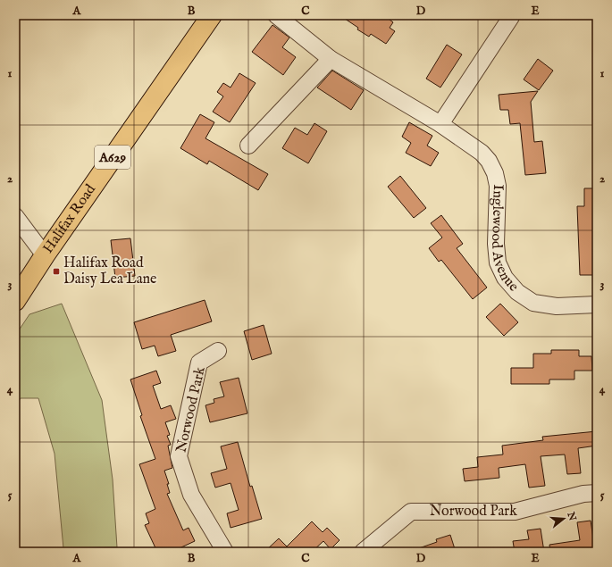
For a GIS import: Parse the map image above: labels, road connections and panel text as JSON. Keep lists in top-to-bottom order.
{
  "streets": {
    "highway": ["A629", "Halifax Road"],
    "street": ["Inglewood Avenue", "Norwood Park"]
  },
  "places": {
    "transit": ["Halifax Road Daisy Lea Lane"]
  },
  "north": "right",
  "grid": {
    "columns": [
      "A",
      "B",
      "C",
      "D",
      "E"
    ],
    "rows": [
      "1",
      "2",
      "3",
      "4",
      "5"
    ]
  }
}
